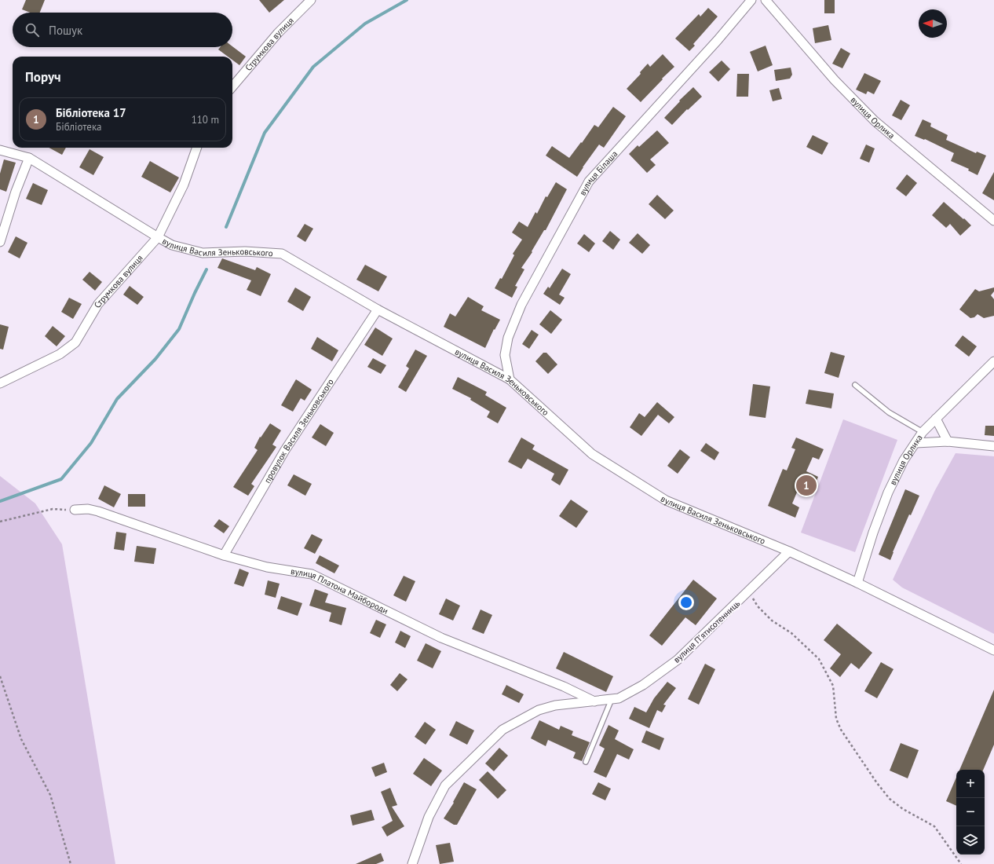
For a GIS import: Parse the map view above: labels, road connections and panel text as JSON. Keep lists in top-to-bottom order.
{
  "streets": {
    "street": [
      "Струмкова вулиця",
      "вулиця Орлика",
      "вулиця Білаша",
      "вулиця Василя Зеньковського",
      "провулок Василя Зеньковського",
      "вулиця Платона Майбороди",
      "вулиця Пʼятисотенниць"
    ]
  },
  "crossings": [
    ["Струмкова вулиця", "вулиця Василя Зеньковського"],
    ["вулиця Орлика", "вулиця Василя Зеньковського"],
    ["вулиця Білаша", "вулиця Василя Зеньковського"],
    ["вулиця Василя Зеньковського", "провулок Василя Зеньковського"],
    ["вулиця Василя Зеньковського", "вулиця Пʼятисотенниць"],
    ["провулок Василя Зеньковського", "вулиця Платона Майбороди"],
    ["вулиця Платона Майбороди", "вулиця Пʼятисотенниць"]
  ],
  "north": "left",
  "page": {
    "search": "Пошук",
    "heading": "Поруч",
    "list": [
      {
        "mark": "1",
        "name": "Бібліотека 17",
        "note": "Бібліотека",
        "value": "110 m"
      }
    ],
    "pins": "1",
    "map_buttons": ["+", "−"]
  }
}
